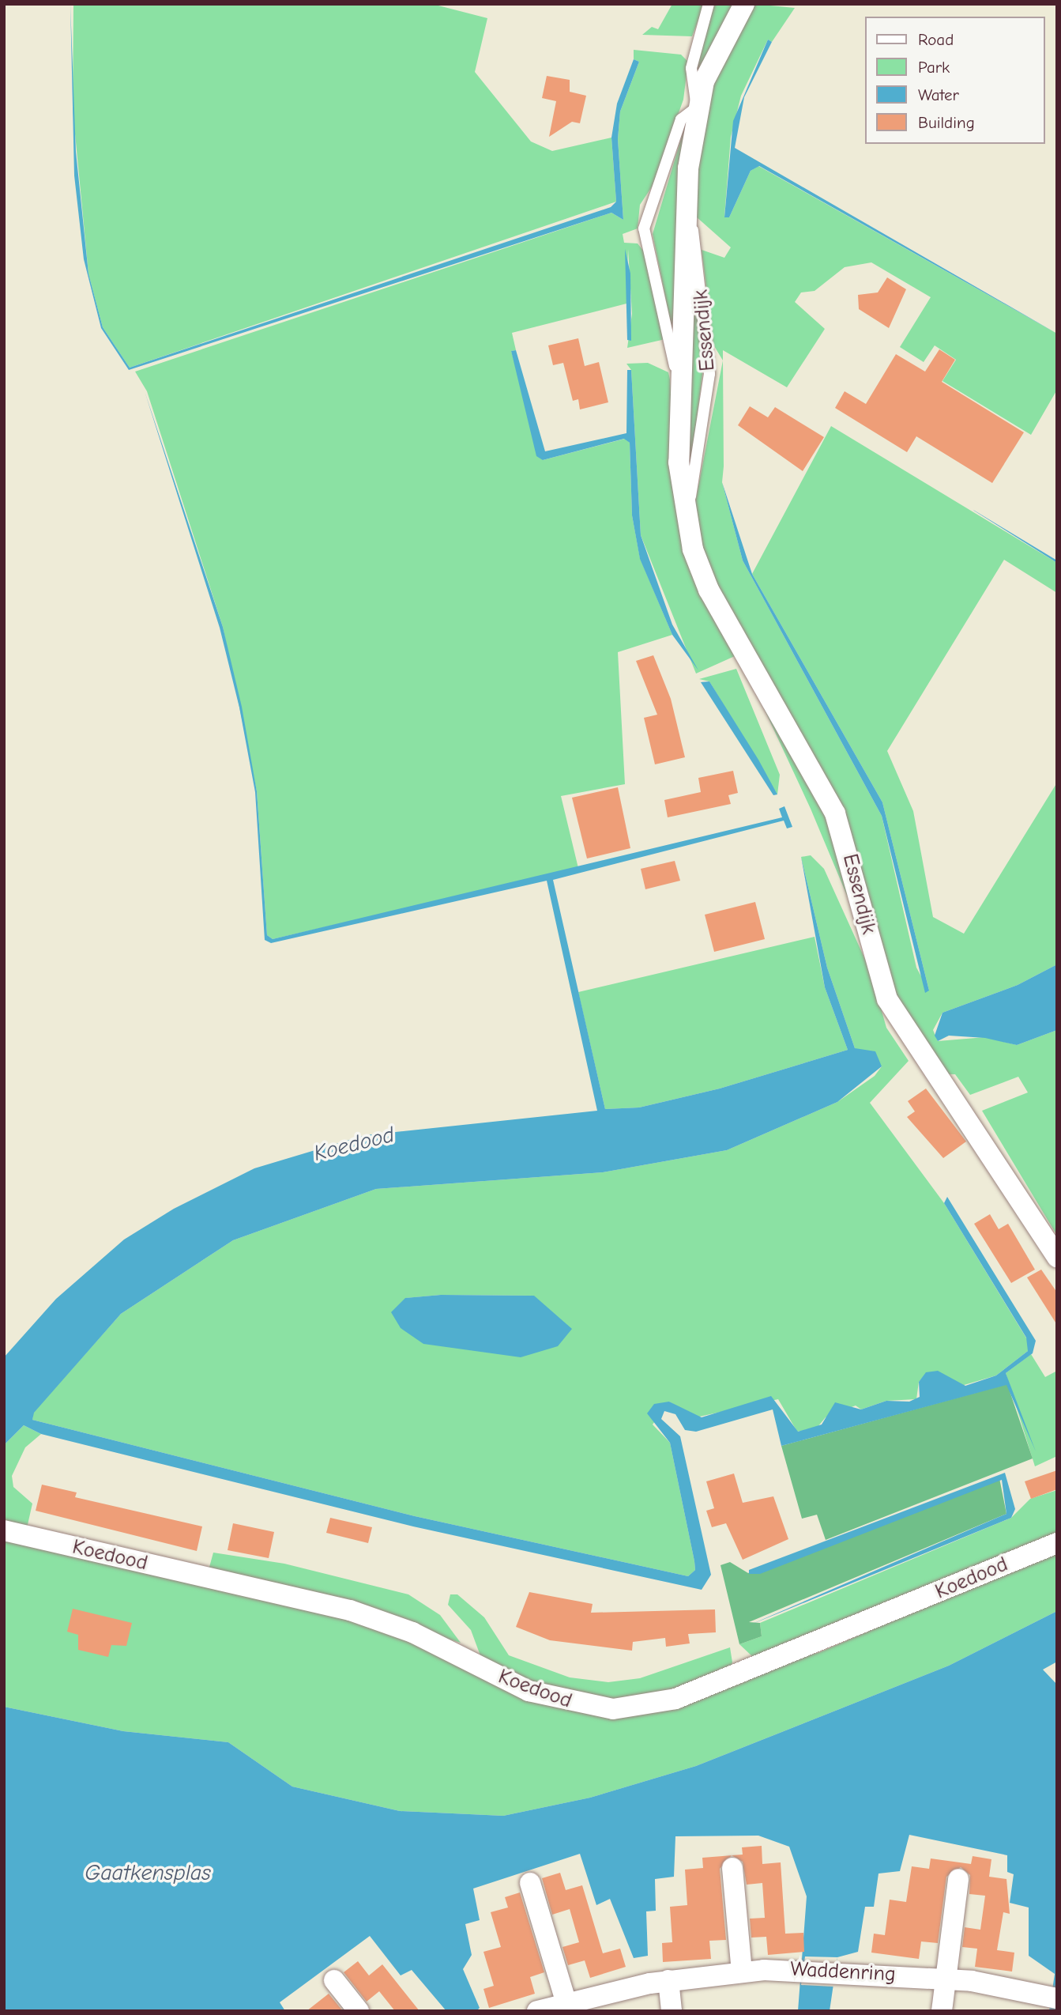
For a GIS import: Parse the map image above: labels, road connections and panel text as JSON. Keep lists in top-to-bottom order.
{
  "streets": {
    "street": ["Essendijk", "Koedood", "Waddenring"]
  },
  "water": ["Koedood", "Gaatkensplas"],
  "legend": [
    "Road",
    "Park",
    "Water",
    "Building"
  ]
}
